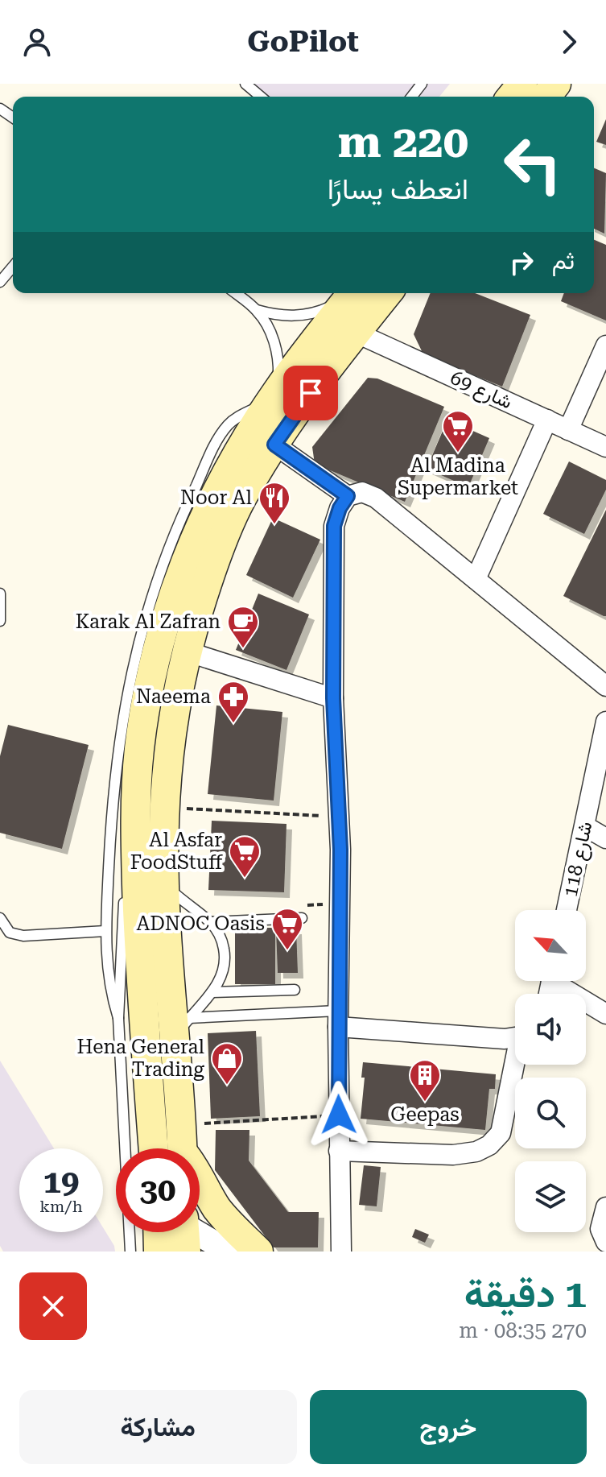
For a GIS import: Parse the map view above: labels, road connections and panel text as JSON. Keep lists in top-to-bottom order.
{
  "streets": {
    "street": ["شارع 69", "شارع 118"]
  },
  "places": {
    "supermarket": ["Al Madina Supermarket", "Al Asfar FoodStuff", "ADNOC Oasis"],
    "restaurant": ["Noor Al"],
    "cafe": ["Karak Al Zafran"],
    "pharmacy": ["Naeema"],
    "shop": ["Hena General Trading"],
    "building": ["Geepas"]
  },
  "north": "top left",
  "page": {
    "header": "GoPilot",
    "turn": ["220 m", "انعطف يسارًا"],
    "then": "ثم",
    "speed": "19 km/h",
    "limit": "30",
    "heading": ["1 دقيقة", "270 m · 08:35"],
    "buttons": ["خروج", "مشاركة"]
  }
}
